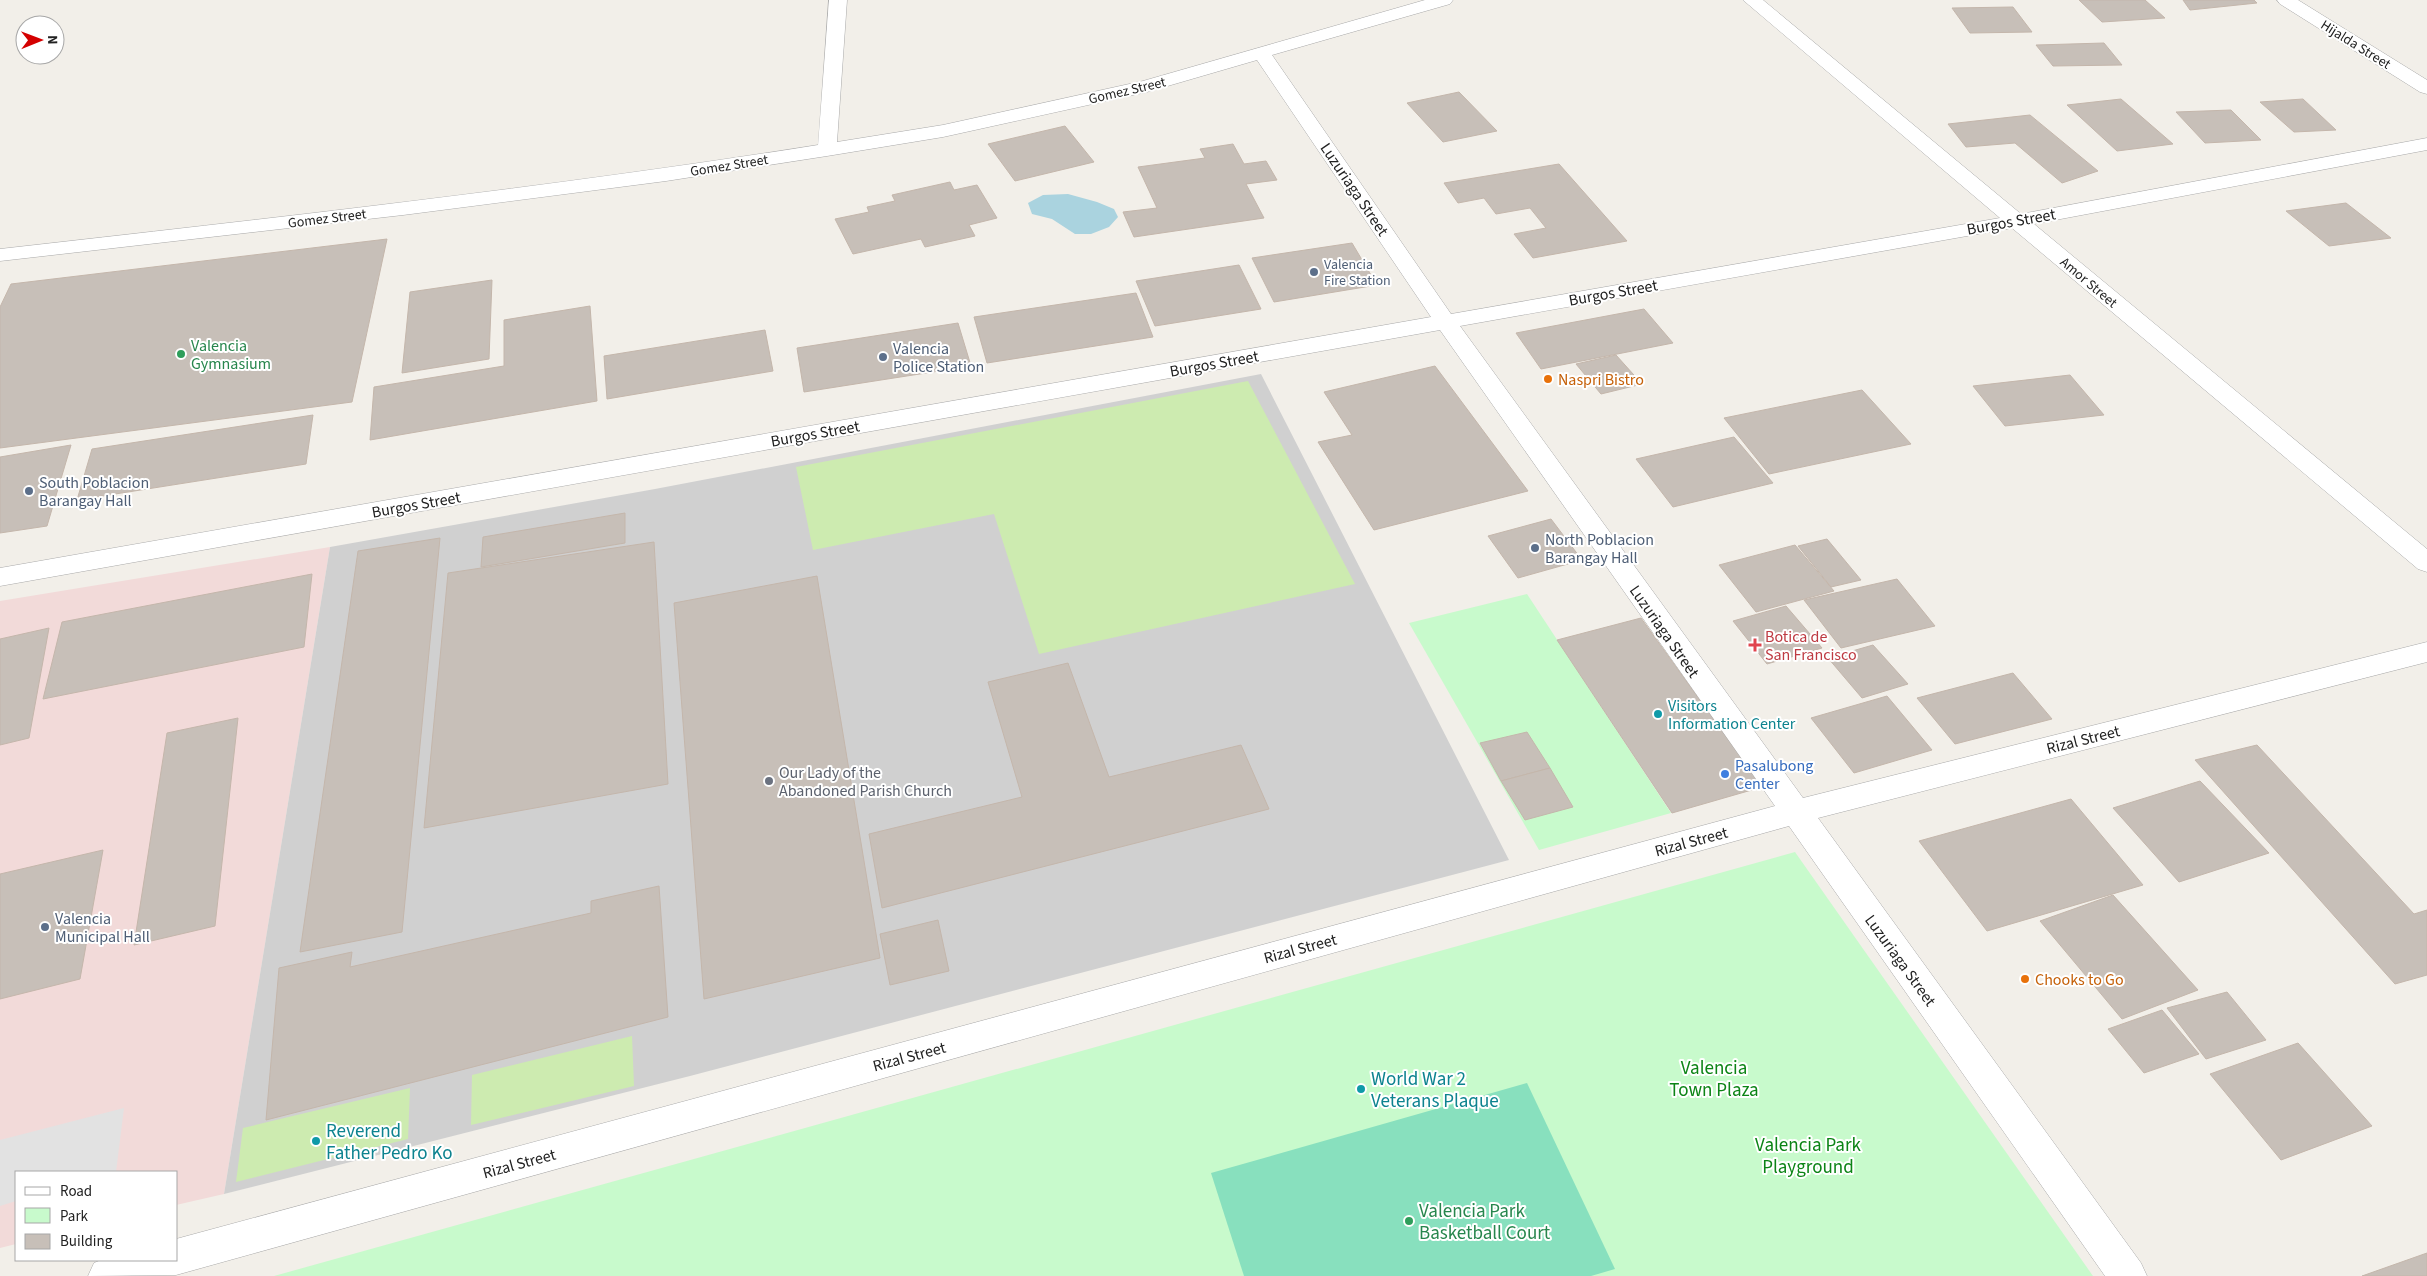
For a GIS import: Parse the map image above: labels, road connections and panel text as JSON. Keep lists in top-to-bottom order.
{
  "streets": {
    "street": [
      "Hijalda Street",
      "Gomez Street",
      "Luzuriaga Street",
      "Burgos Street",
      "Amor Street",
      "Rizal Street"
    ]
  },
  "crossings": [
    ["Gomez Street", "Luzuriaga Street"],
    ["Luzuriaga Street", "Burgos Street"],
    ["Luzuriaga Street", "Rizal Street"],
    ["Burgos Street", "Amor Street"]
  ],
  "parks": ["Valencia Town Plaza", "Valencia Park Playground"],
  "places": {
    "other": [
      "Valencia Fire Station",
      "Valencia Gymnasium",
      "Valencia Police Station",
      "Naspri Bistro",
      "South Poblacion Barangay Hall",
      "North Poblacion Barangay Hall",
      "Visitors Information Center",
      "Pasalubong Center",
      "Our Lady of the Abandoned Parish Church",
      "Valencia Municipal Hall",
      "Chooks to Go",
      "World War 2 Veterans Plaque",
      "Reverend Father Pedro Ko",
      "Valencia Park Basketball Court"
    ],
    "health": ["Botica de San Francisco"]
  },
  "legend": ["Road", "Park", "Building"],
  "north": "right"
}
